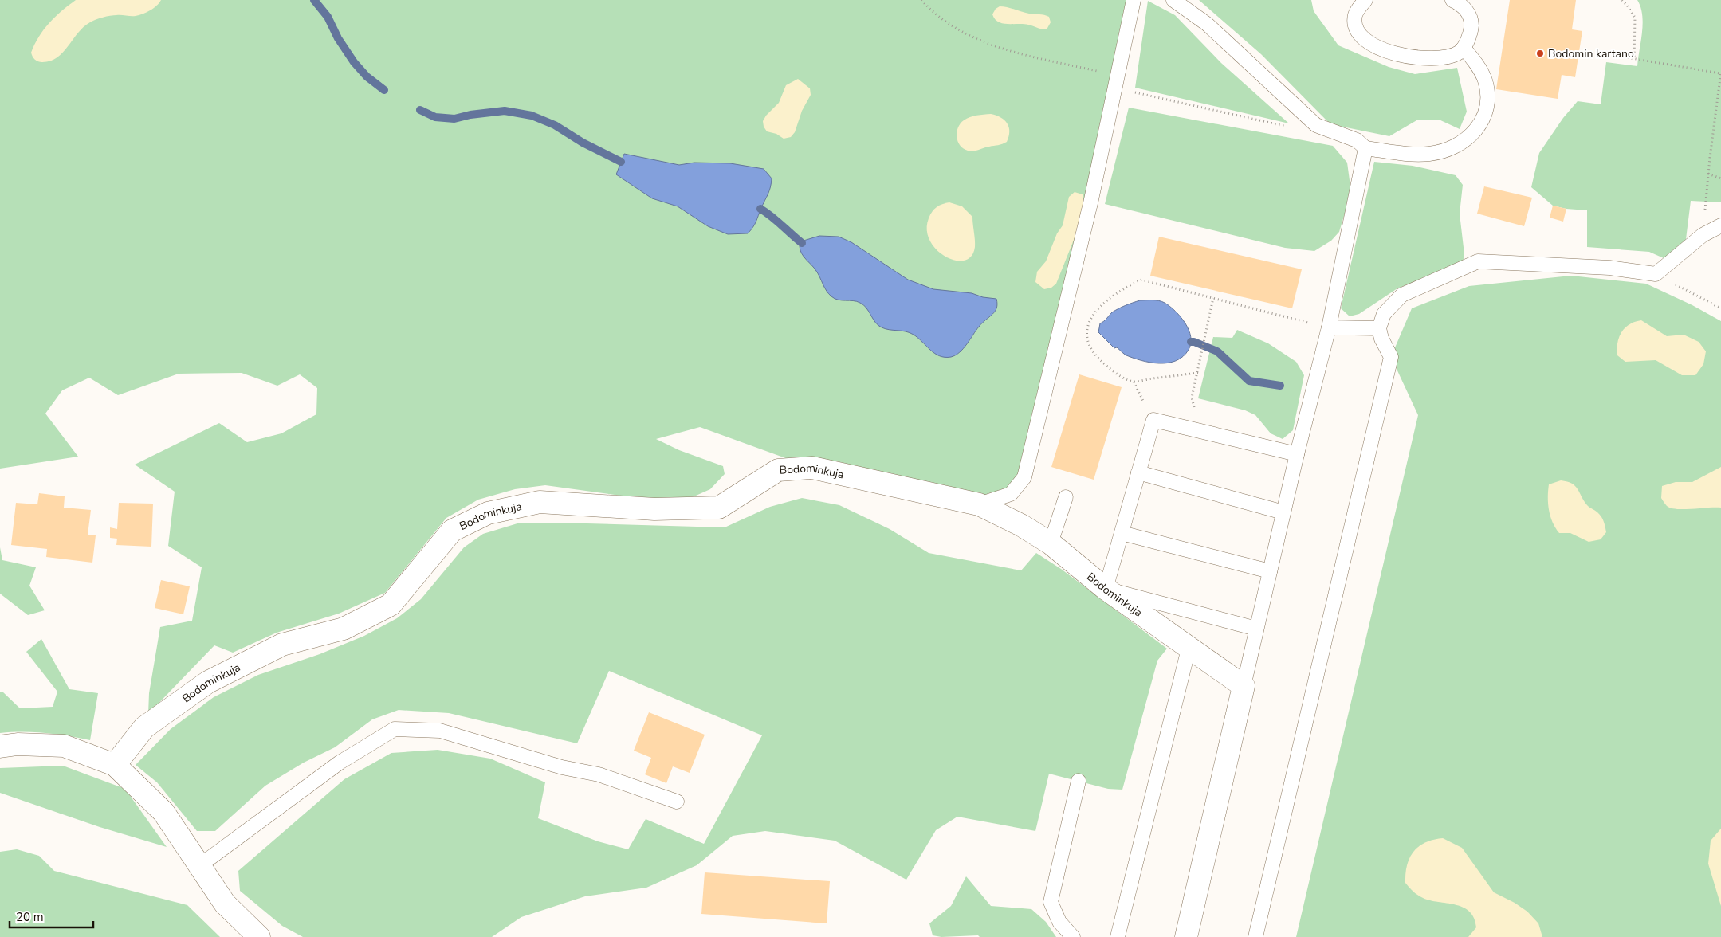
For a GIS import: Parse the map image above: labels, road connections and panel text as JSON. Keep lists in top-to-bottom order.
{
  "streets": {
    "street": ["Bodominkuja"]
  },
  "places": ["Bodomin kartano"],
  "scale_bar": "20 m"
}
